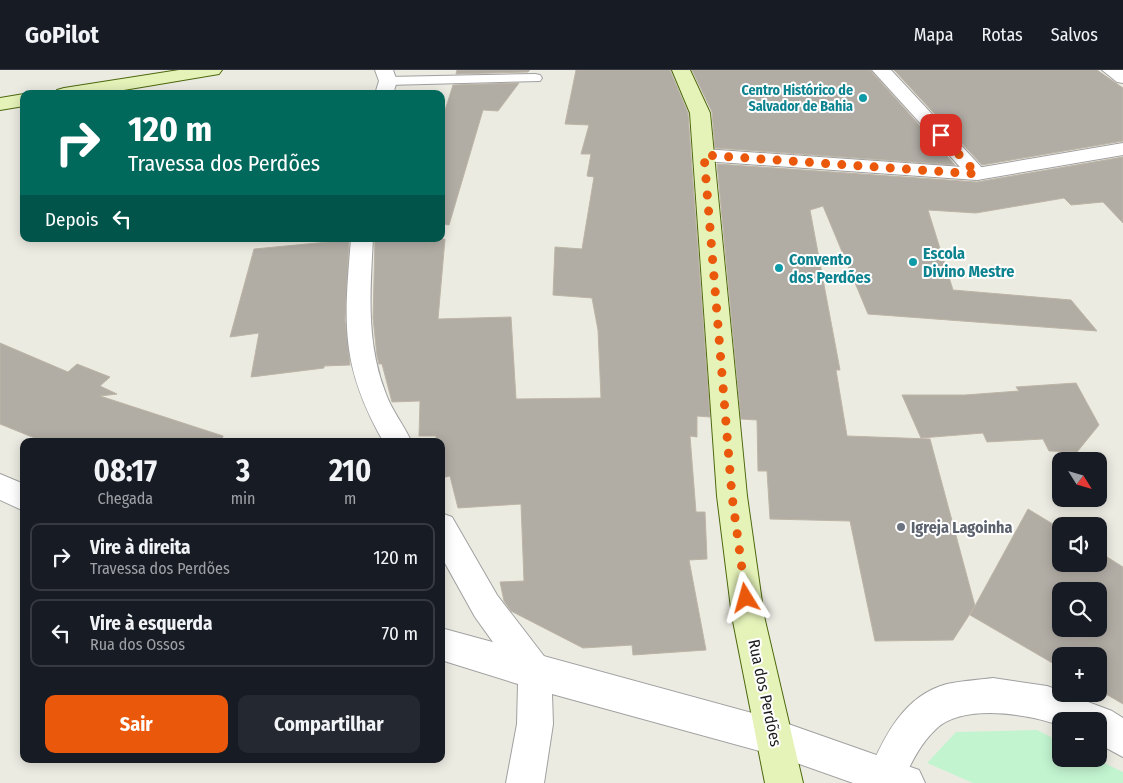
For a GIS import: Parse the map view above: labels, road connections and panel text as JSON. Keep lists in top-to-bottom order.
{
  "streets": {
    "main road": ["Rua dos Perdões"]
  },
  "places": [
    "Centro Histórico de Salvador de Bahia",
    "Escola Divino Mestre",
    "Convento dos Perdões",
    "Igreja Lagoinha"
  ],
  "north": "bottom right",
  "page": {
    "header": "GoPilot",
    "nav": ["Mapa", "Rotas", "Salvos"],
    "turn": ["120 m", "Travessa dos Perdões"],
    "then": "Depois",
    "eta": [
      "08:17",
      "Chegada",
      "3",
      "min",
      "210",
      "m"
    ],
    "map_buttons": ["+", "−"],
    "list": [
      {
        "name": "Vire à direita",
        "note": "Travessa dos Perdões",
        "value": "120 m"
      },
      {
        "name": "Vire à esquerda",
        "note": "Rua dos Ossos",
        "value": "70 m"
      }
    ],
    "buttons": ["Sair", "Compartilhar"]
  }
}
